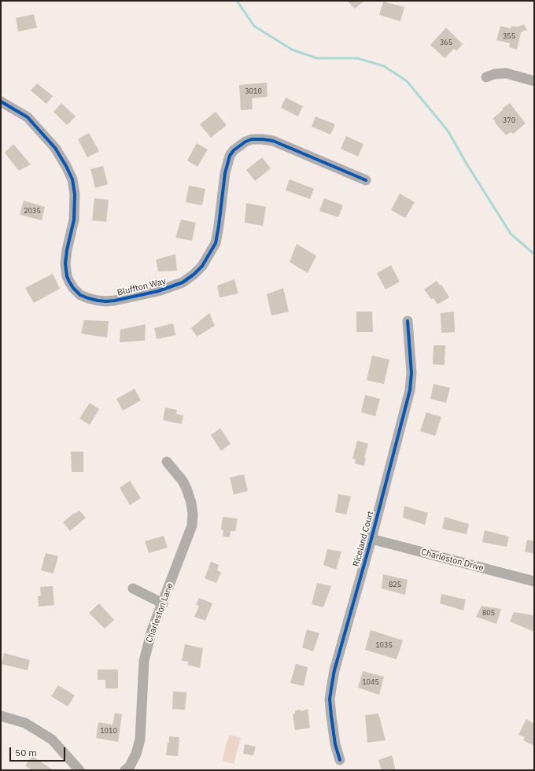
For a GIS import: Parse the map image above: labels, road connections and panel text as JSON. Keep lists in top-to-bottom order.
{
  "streets": {
    "street": [
      "Bluffton Way",
      "Riceland Court",
      "Charleston Drive",
      "Charleston Lane"
    ]
  },
  "crossings": [
    ["Riceland Court", "Charleston Drive"]
  ],
  "house_numbers": [
    "355",
    "365",
    "3010",
    "370",
    "2035",
    "825",
    "805",
    "1035",
    "1045",
    "1010"
  ],
  "scale_bar": "50 m"
}
